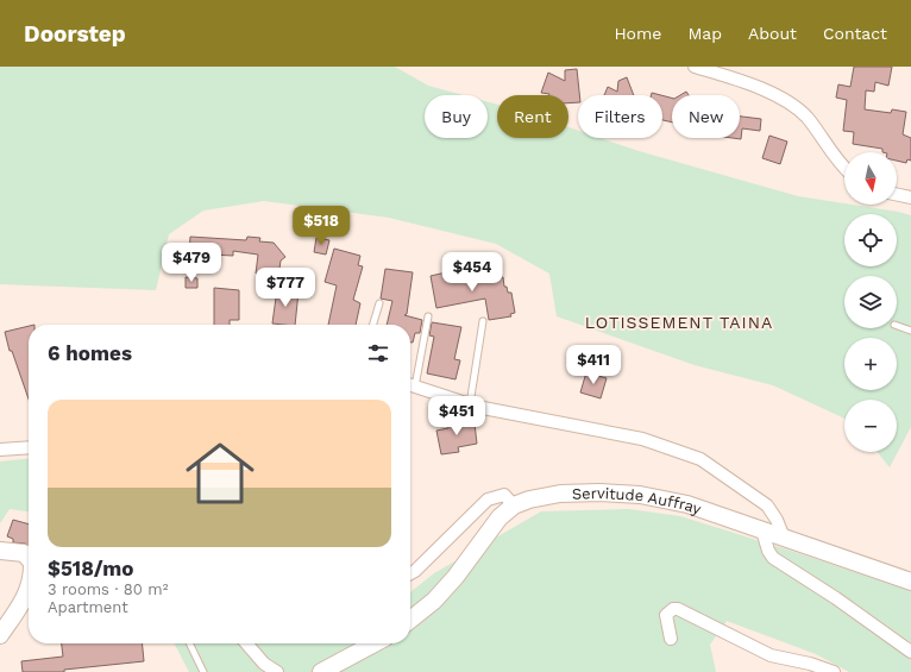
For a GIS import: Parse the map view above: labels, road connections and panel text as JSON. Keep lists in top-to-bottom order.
{
  "streets": {
    "street": ["Servitude Auffray"]
  },
  "districts": ["LOTISSEMENT TAINA"],
  "north": "bottom",
  "page": {
    "header": "Doorstep",
    "nav": [
      "Home",
      "Map",
      "About",
      "Contact"
    ],
    "chip": [
      "Buy",
      "Rent",
      "Filters",
      "New"
    ],
    "map_buttons": ["+", "−"],
    "price": [
      "$518",
      "$479",
      "$454",
      "$777",
      "$411",
      "$451"
    ],
    "heading": "6 homes",
    "list": [
      {
        "name": "$518/mo",
        "note": "3 rooms · 80 m² · Apartment"
      }
    ]
  }
}
